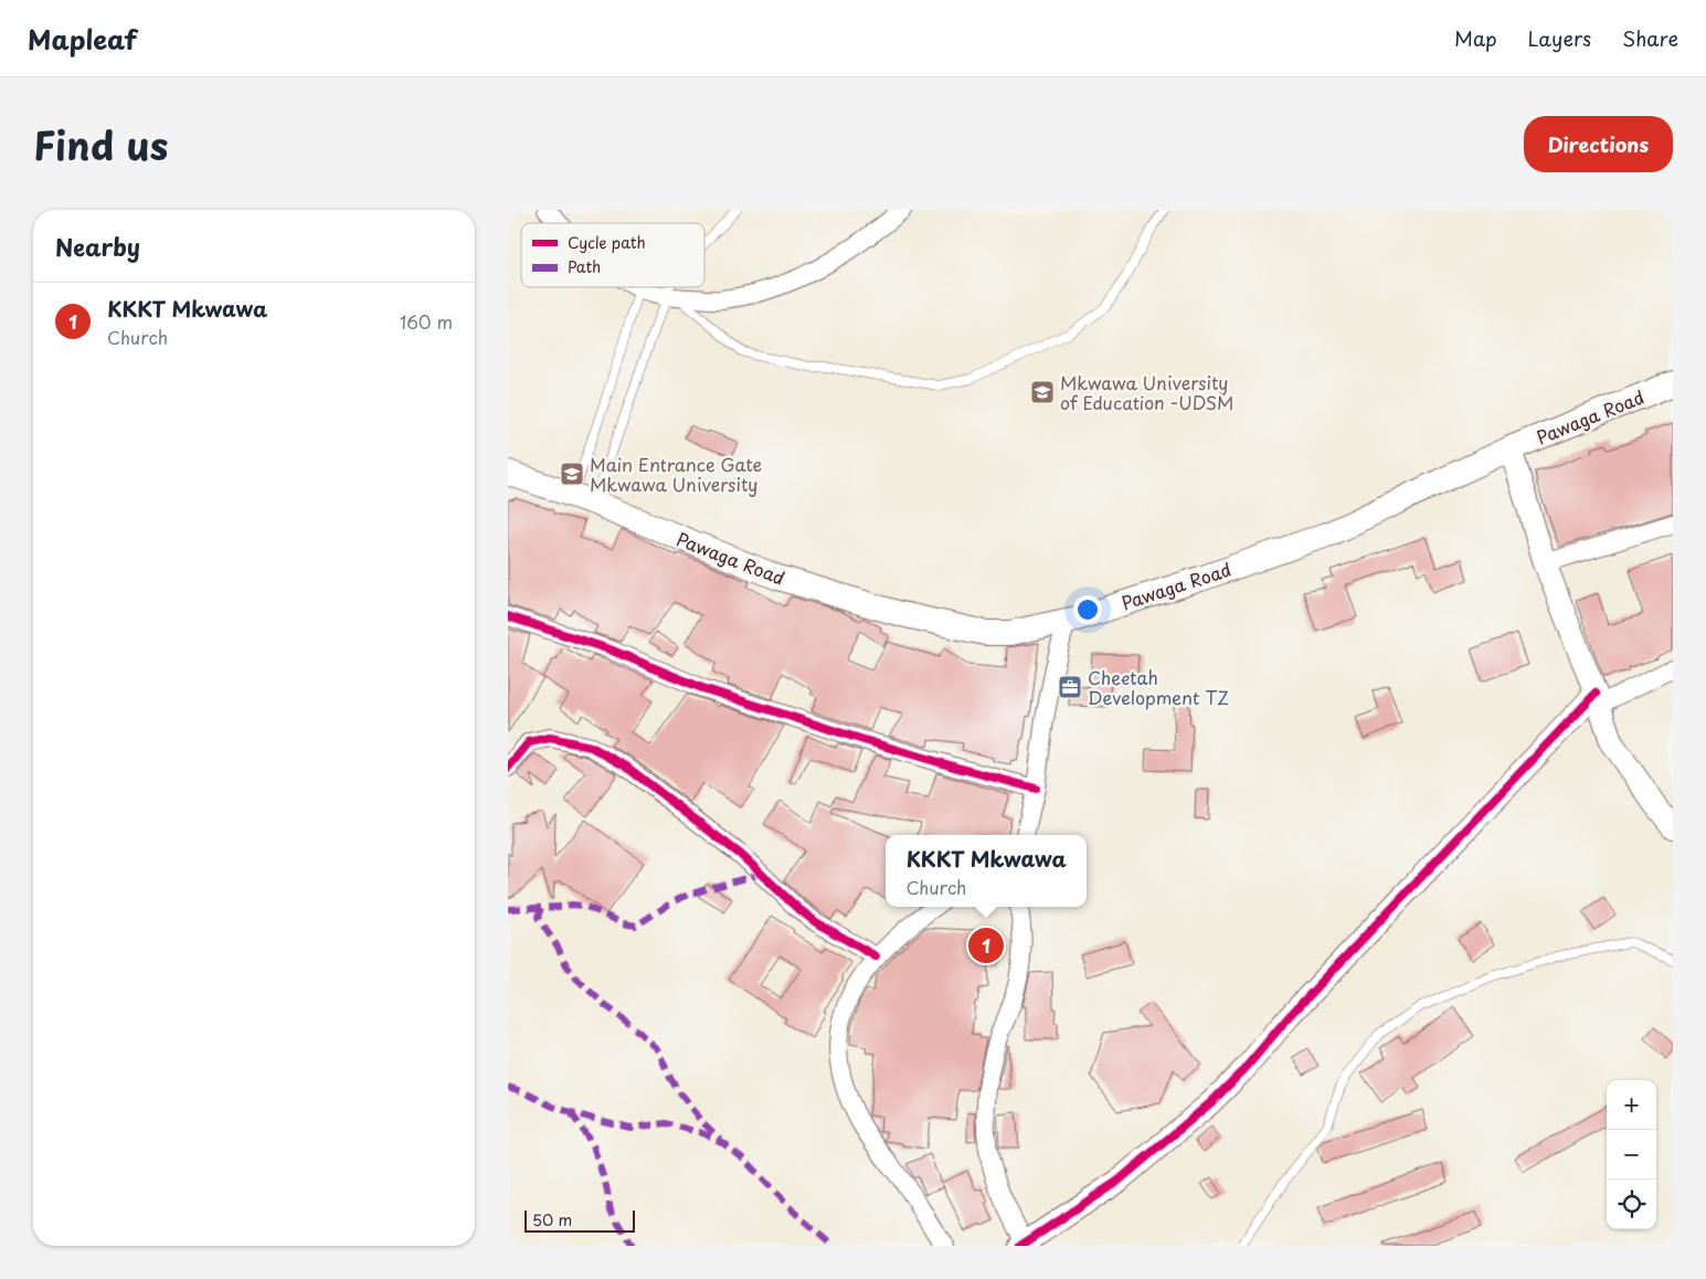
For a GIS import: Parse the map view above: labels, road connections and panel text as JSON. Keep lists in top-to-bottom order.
{
  "streets": {
    "main road": ["Pawaga Road"]
  },
  "places": {
    "school or university": ["Mkwawa University of Education -UDSM", "Main Entrance Gate Mkwawa University"],
    "office": ["Cheetah Development TZ"]
  },
  "legend": ["Cycle path", "Path"],
  "scale_bar": "50 m",
  "page": {
    "header": "Mapleaf",
    "nav": ["Map", "Layers", "Share"],
    "title": "Find us",
    "buttons": "Directions",
    "heading": "Nearby",
    "list": [
      {
        "mark": "1",
        "name": "KKKT Mkwawa",
        "note": "Church",
        "value": "160 m"
      }
    ],
    "popup": ["KKKT Mkwawa", "Church"],
    "pins": "1",
    "map_buttons": ["+", "−"],
    "scale": "50 m"
  }
}
